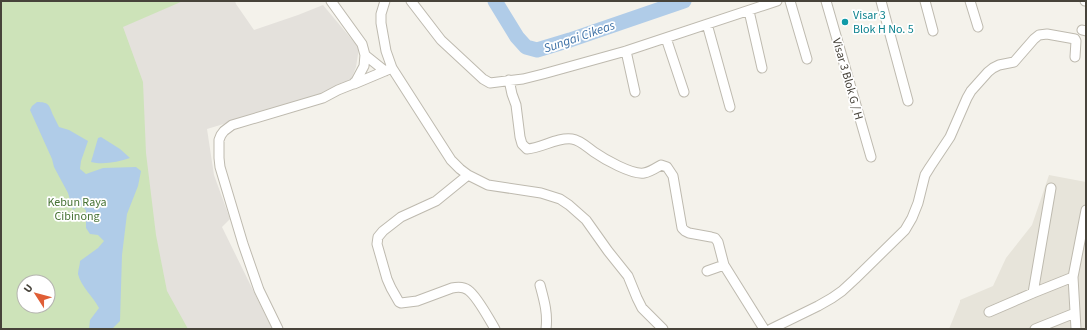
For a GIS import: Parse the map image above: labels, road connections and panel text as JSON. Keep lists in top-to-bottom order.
{
  "streets": {
    "street": ["Visar 3 Blok G / H"]
  },
  "water": ["Sungai Cikeas"],
  "parks": ["Kebun Raya Cibinong"],
  "places": ["Visar 3 Blok H No. 5"],
  "north": "top left"
}
